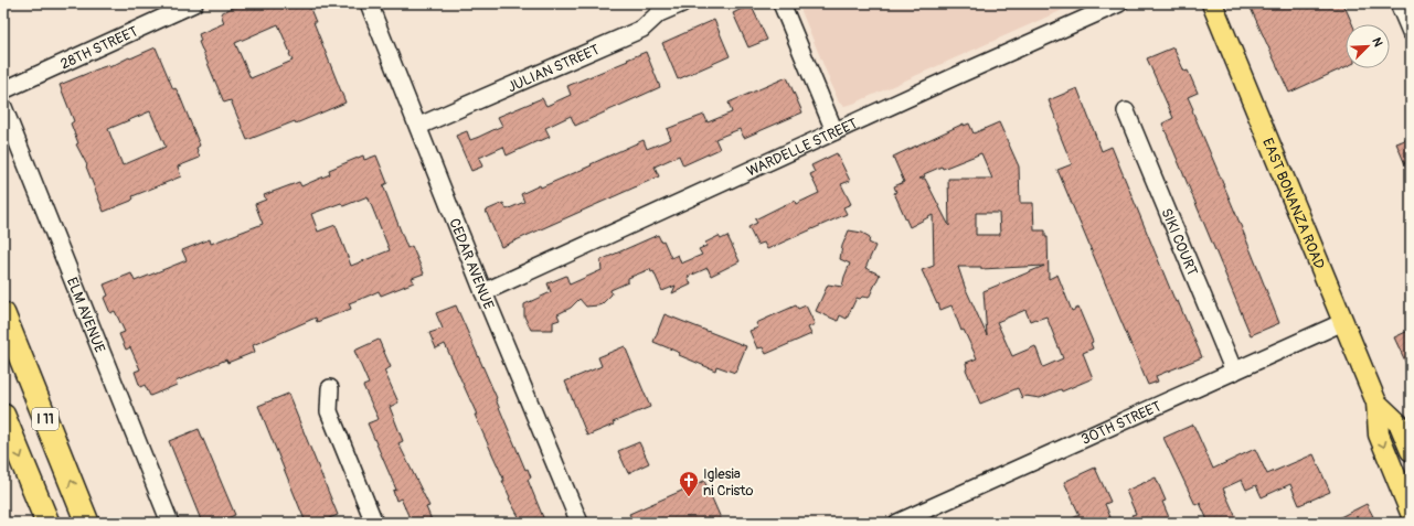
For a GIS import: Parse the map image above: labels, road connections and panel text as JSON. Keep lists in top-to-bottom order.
{
  "streets": {
    "highway": ["I 11"],
    "main road": ["EAST BONANZA ROAD"],
    "street": [
      "28TH STREET",
      "JULIAN STREET",
      "WARDELLE STREET",
      "SIKI COURT",
      "CEDAR AVENUE",
      "ELM AVENUE",
      "30TH STREET"
    ]
  },
  "crossings": [
    ["JULIAN STREET", "CEDAR AVENUE"],
    ["WARDELLE STREET", "CEDAR AVENUE"],
    ["EAST BONANZA ROAD", "30TH STREET"],
    ["SIKI COURT", "30TH STREET"]
  ],
  "places": {
    "church": ["Iglesia ni Cristo"]
  },
  "north": "top right"
}
